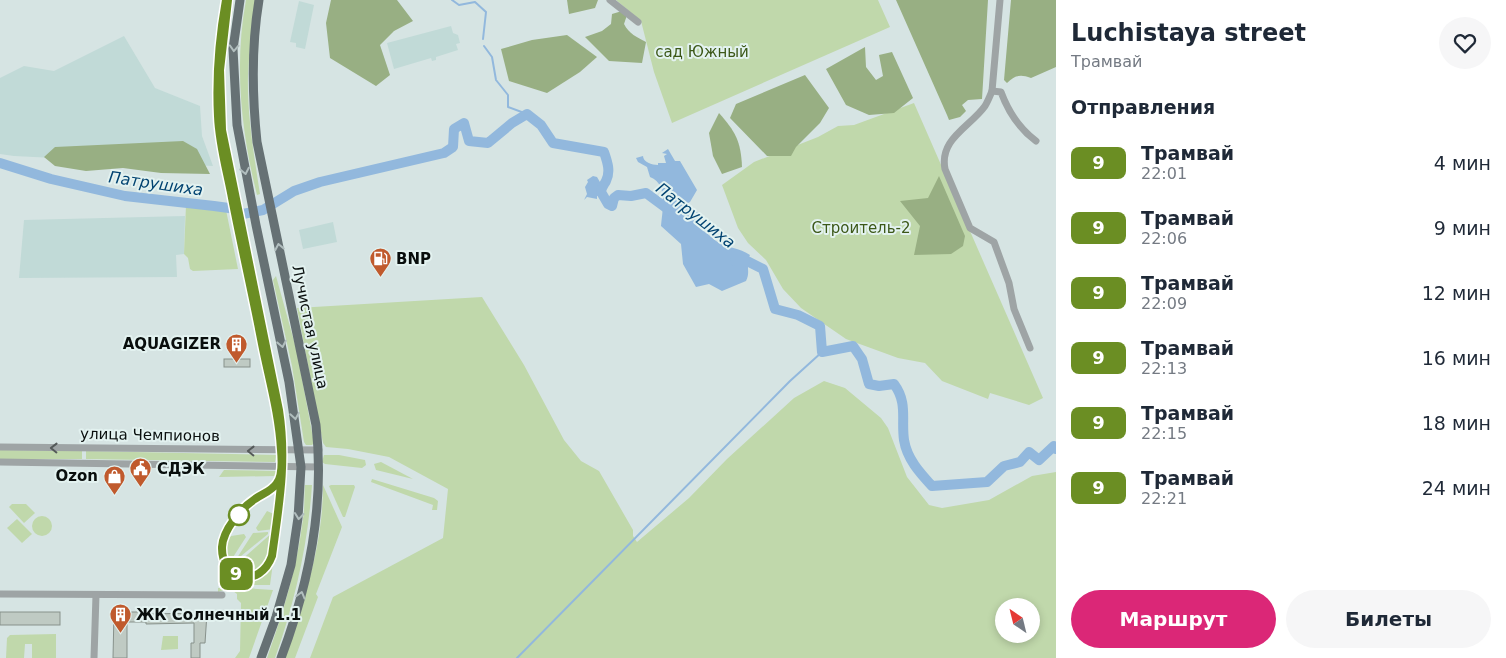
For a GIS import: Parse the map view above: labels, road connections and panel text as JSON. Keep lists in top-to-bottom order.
{
  "streets": {
    "main road": ["Лучистая улица"],
    "street": ["улица Чемпионов"]
  },
  "crossings": [
    ["Лучистая улица", "улица Чемпионов"]
  ],
  "water": ["Патрушиха"],
  "parks": ["сад Южный", "Строитель-2"],
  "places": {
    "fuel station": ["BNP"],
    "building": ["AQUAGIZER", "ЖК Солнечный 1.1"],
    "public building": ["СДЭК"],
    "shop": ["Ozon"]
  },
  "lines": ["tram line 9"],
  "north": "top left",
  "page": {
    "on_map": "9",
    "heading": [
      ["Luchistaya street", "Трамвай"],
      "Отправления"
    ],
    "list": [
      {
        "mark": "9",
        "name": "Трамвай",
        "note": "22:01",
        "value": "4 мин"
      },
      {
        "mark": "9",
        "name": "Трамвай",
        "note": "22:06",
        "value": "9 мин"
      },
      {
        "mark": "9",
        "name": "Трамвай",
        "note": "22:09",
        "value": "12 мин"
      },
      {
        "mark": "9",
        "name": "Трамвай",
        "note": "22:13",
        "value": "16 мин"
      },
      {
        "mark": "9",
        "name": "Трамвай",
        "note": "22:15",
        "value": "18 мин"
      },
      {
        "mark": "9",
        "name": "Трамвай",
        "note": "22:21",
        "value": "24 мин"
      }
    ],
    "buttons": ["Маршрут", "Билеты"]
  }
}
